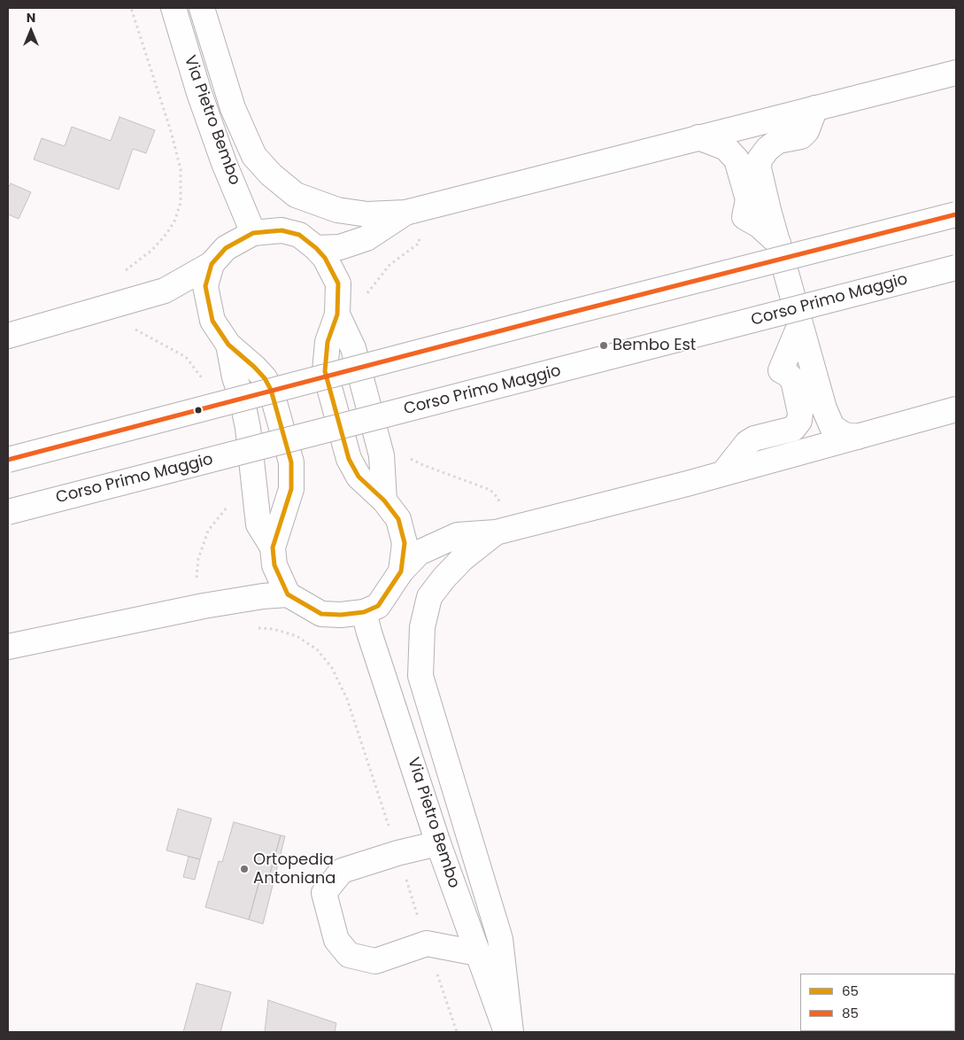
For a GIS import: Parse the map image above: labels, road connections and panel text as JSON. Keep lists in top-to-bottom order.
{
  "streets": {
    "main road": ["Via Pietro Bembo", "Corso Primo Maggio"]
  },
  "places": ["Bembo Est", "Ortopedia Antoniana"],
  "lines": ["transit line 85", "transit line 65"],
  "legend": ["65", "85"],
  "north": "top"
}
